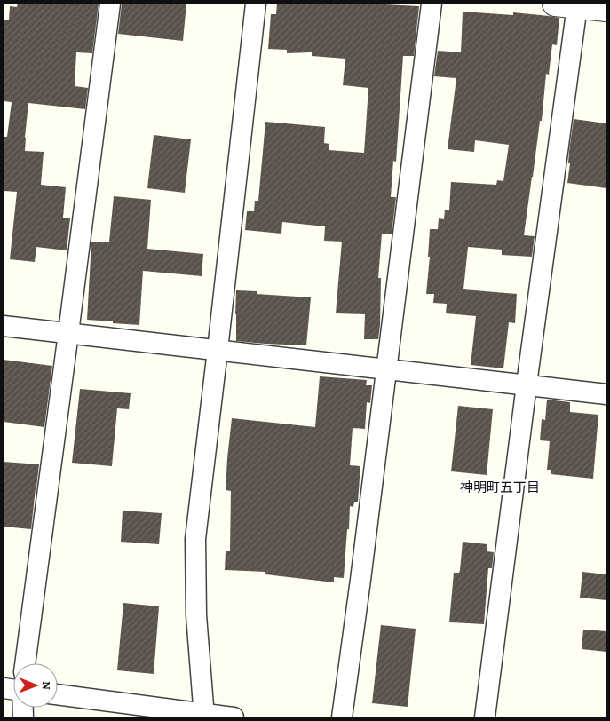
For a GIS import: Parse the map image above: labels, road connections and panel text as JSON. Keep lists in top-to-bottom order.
{
  "districts": ["神明町五丁目"],
  "north": "right"
}
